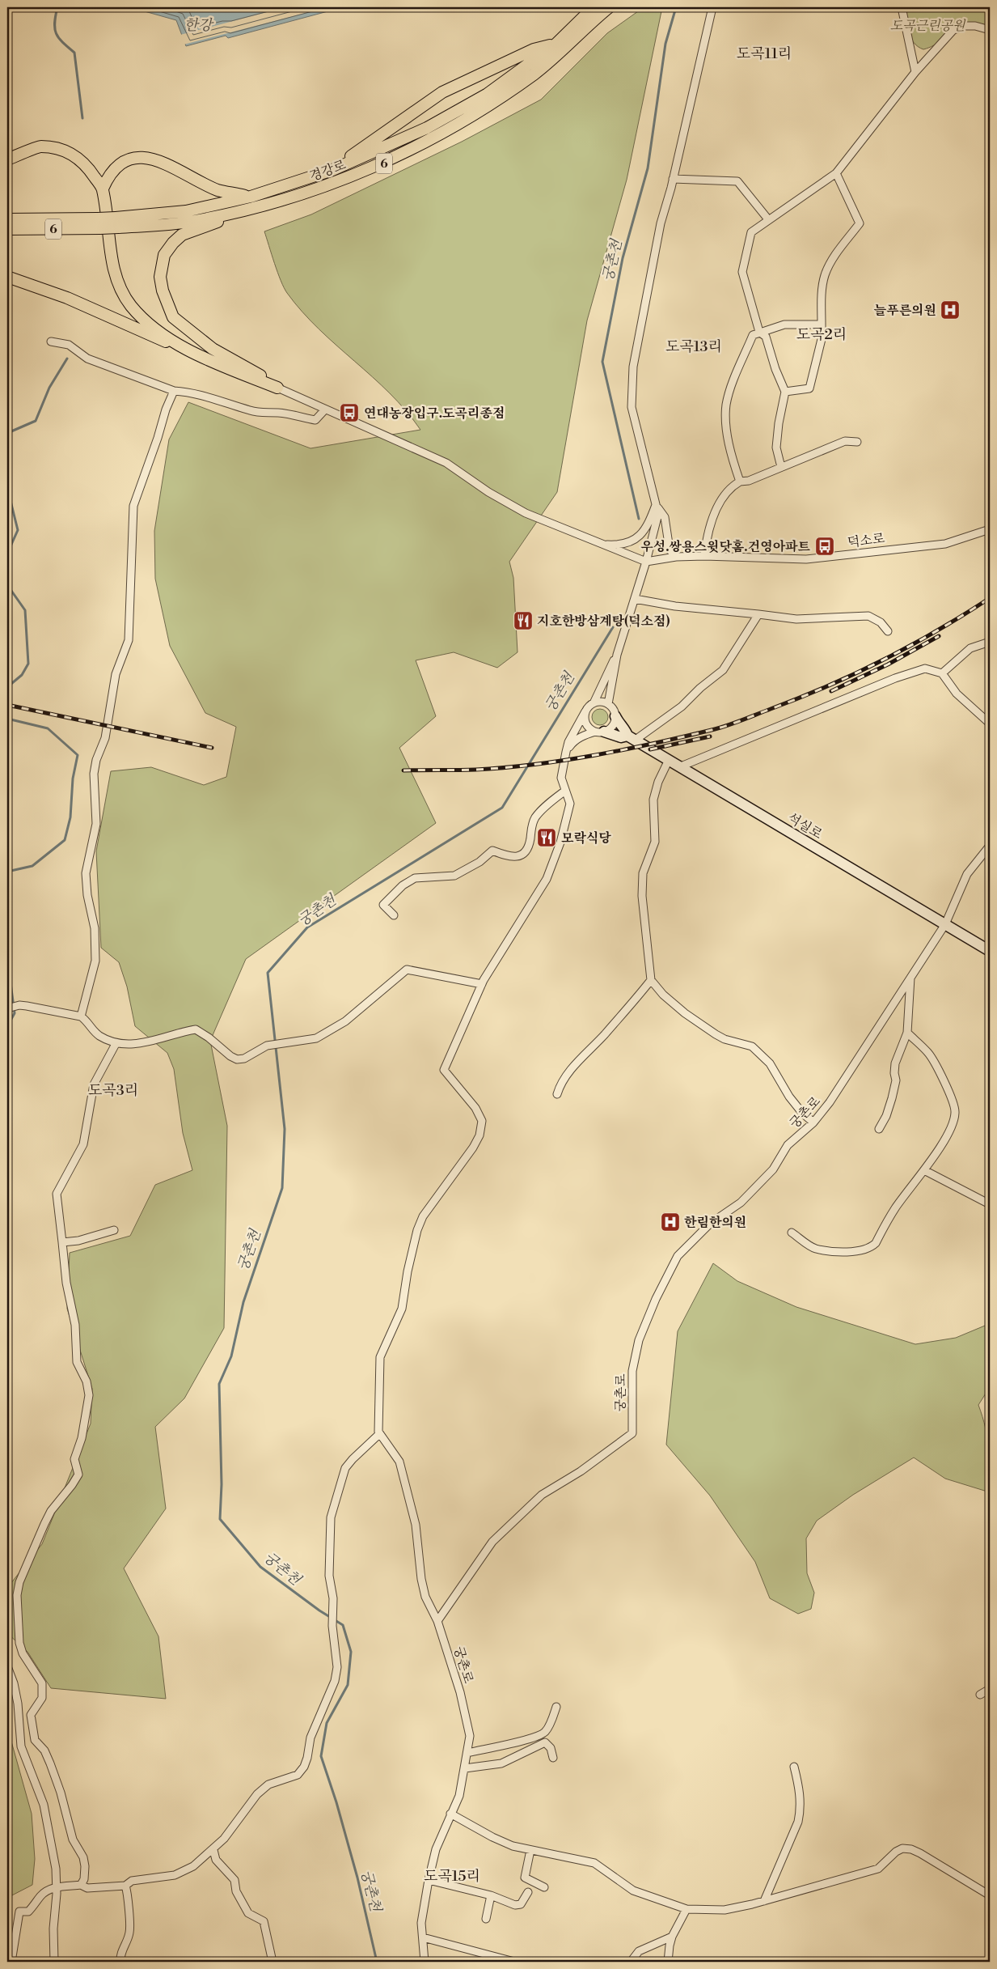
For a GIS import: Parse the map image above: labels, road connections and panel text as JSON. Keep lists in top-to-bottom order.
{
  "streets": {
    "main road": ["6", "경강로"],
    "street": ["덕소로", "석실로", "궁촌로"]
  },
  "crossings": [
    ["석실로", "궁촌로"]
  ],
  "districts": [
    "도곡11리",
    "도곡2리",
    "도곡13리",
    "도곡3리",
    "도곡15리"
  ],
  "water": ["한강", "궁촌천"],
  "parks": ["도곡근린공원"],
  "places": {
    "hospital": ["늘푸른의원", "한림한의원"],
    "bus stop": ["연대농장입구.도곡리종점", "우성.쌍용스윗닷홈.건영아파트"],
    "restaurant": ["지호한방삼계탕(덕소점)", "모락식당"]
  }
}
